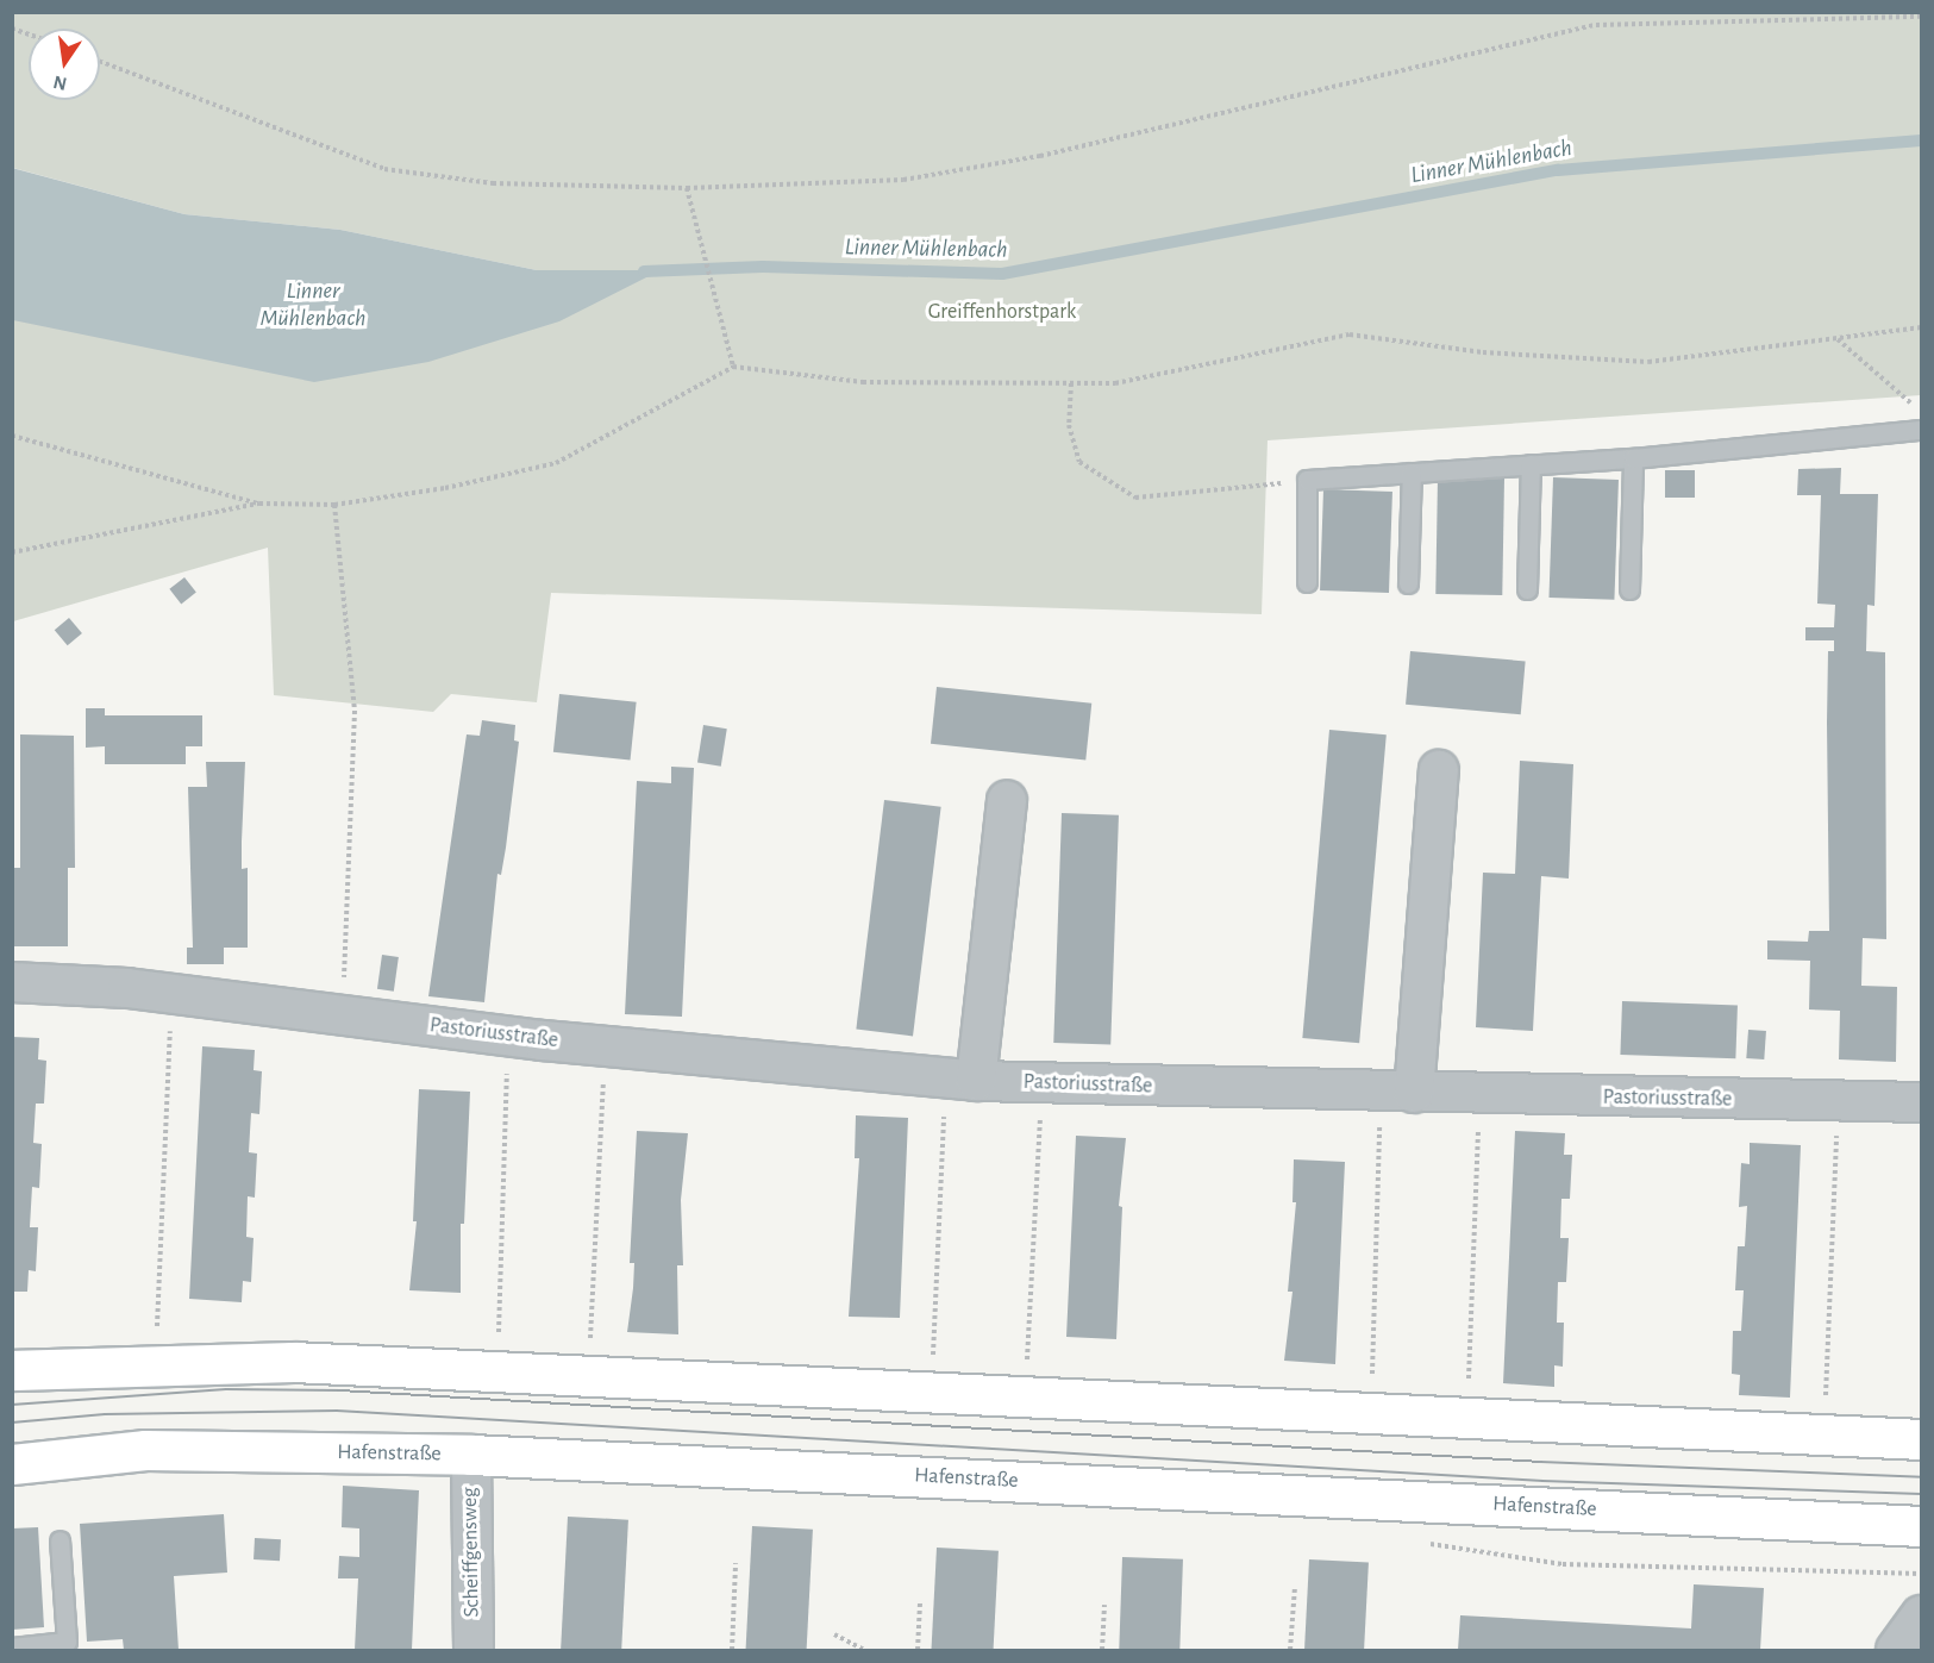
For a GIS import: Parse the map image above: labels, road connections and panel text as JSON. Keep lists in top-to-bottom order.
{
  "streets": {
    "main road": ["Hafenstraße"],
    "street": ["Pastoriusstraße", "Scheiffgensweg"]
  },
  "crossings": [
    ["Hafenstraße", "Scheiffgensweg"]
  ],
  "water": ["Linner Mühlenbach"],
  "parks": ["Greiffenhorstpark"],
  "north": "bottom"
}
